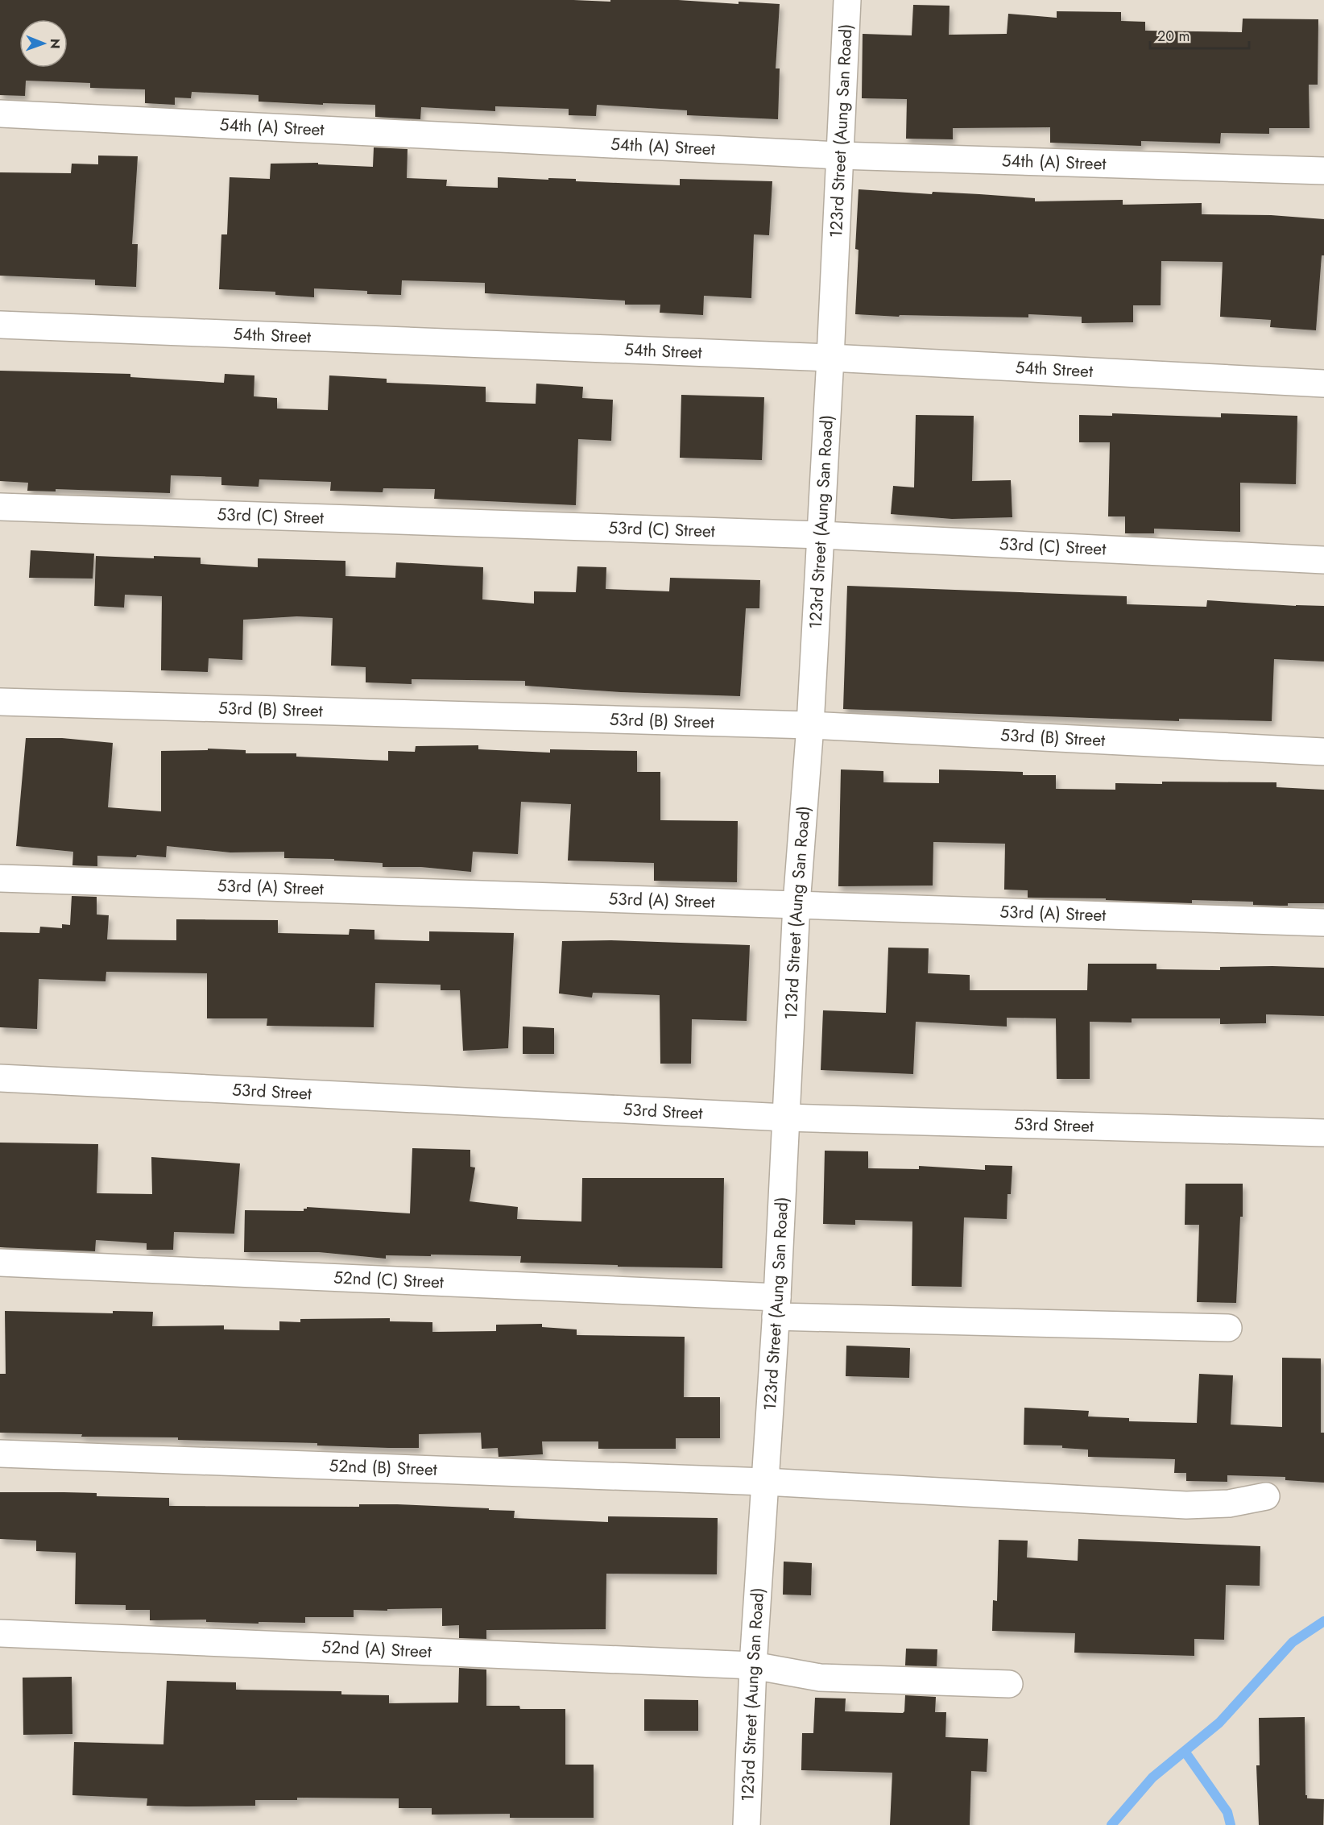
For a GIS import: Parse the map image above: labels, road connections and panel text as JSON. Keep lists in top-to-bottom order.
{
  "streets": {
    "street": [
      "54th (A) Street",
      "123rd Street (Aung San Road)",
      "54th Street",
      "53rd (C) Street",
      "53rd (B) Street",
      "53rd (A) Street",
      "53rd Street",
      "52nd (C) Street",
      "52nd (B) Street",
      "52nd (A) Street"
    ]
  },
  "crossings": [
    ["54th (A) Street", "123rd Street (Aung San Road)"],
    ["123rd Street (Aung San Road)", "54th Street"],
    ["123rd Street (Aung San Road)", "53rd (C) Street"],
    ["123rd Street (Aung San Road)", "53rd (B) Street"],
    ["123rd Street (Aung San Road)", "53rd (A) Street"],
    ["123rd Street (Aung San Road)", "53rd Street"],
    ["123rd Street (Aung San Road)", "52nd (C) Street"],
    ["123rd Street (Aung San Road)", "52nd (B) Street"],
    ["123rd Street (Aung San Road)", "52nd (A) Street"]
  ],
  "scale_bar": "20 m",
  "north": "right"
}
